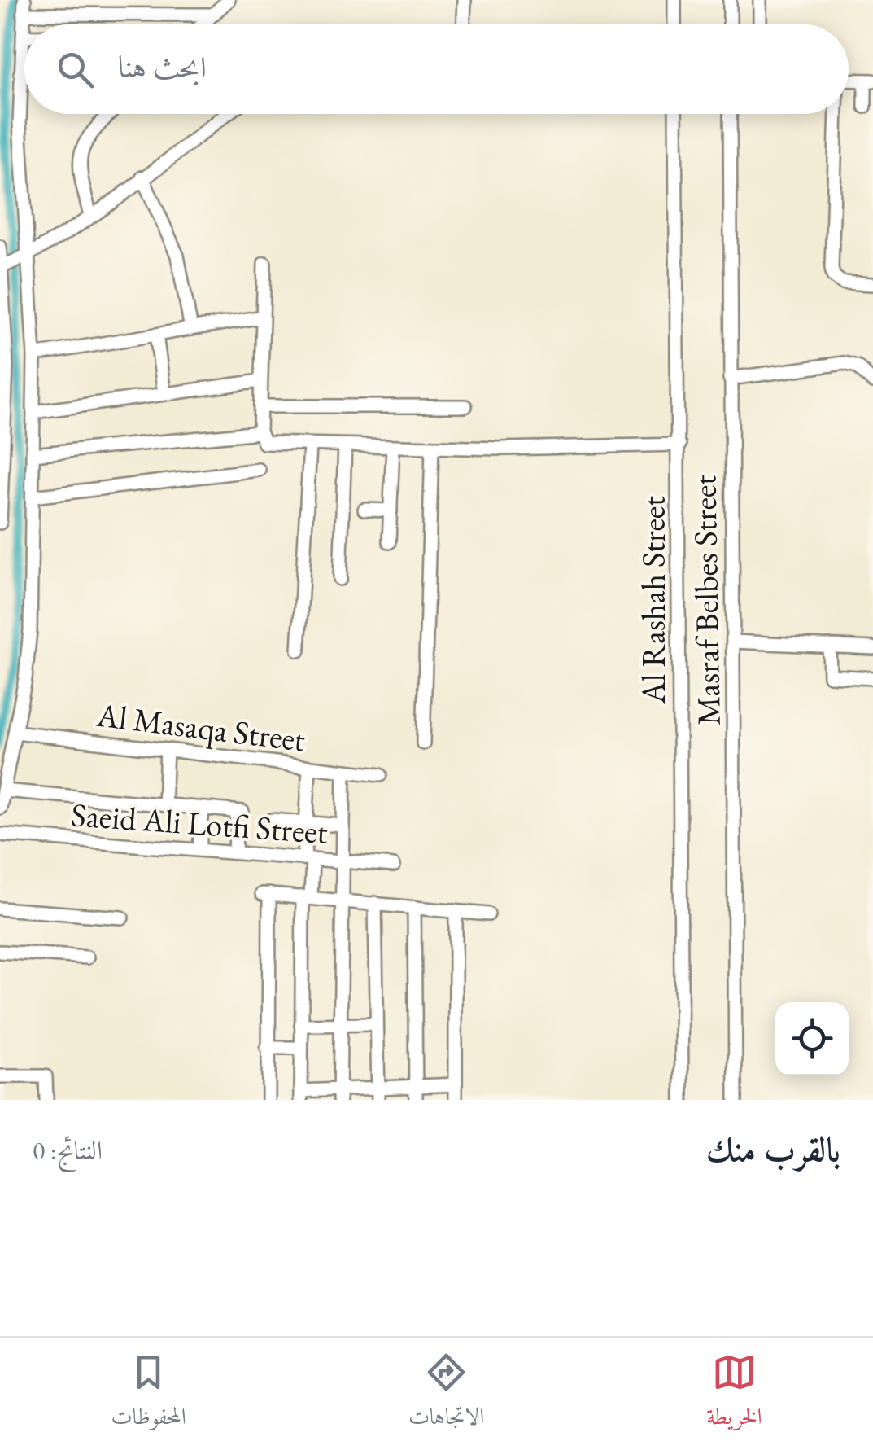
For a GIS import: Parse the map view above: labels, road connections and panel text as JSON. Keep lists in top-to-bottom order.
{
  "streets": {
    "street": [
      "Al Rashah Street",
      "Masraf Belbes Street",
      "Al Masaqa Street",
      "Saeid Ali Lotfi Street"
    ]
  },
  "page": {
    "search": "ابحث هنا",
    "heading": ["بالقرب منك", "النتائج: 0"],
    "nav": ["الخريطة", "الاتجاهات", "المحفوظات"]
  }
}
